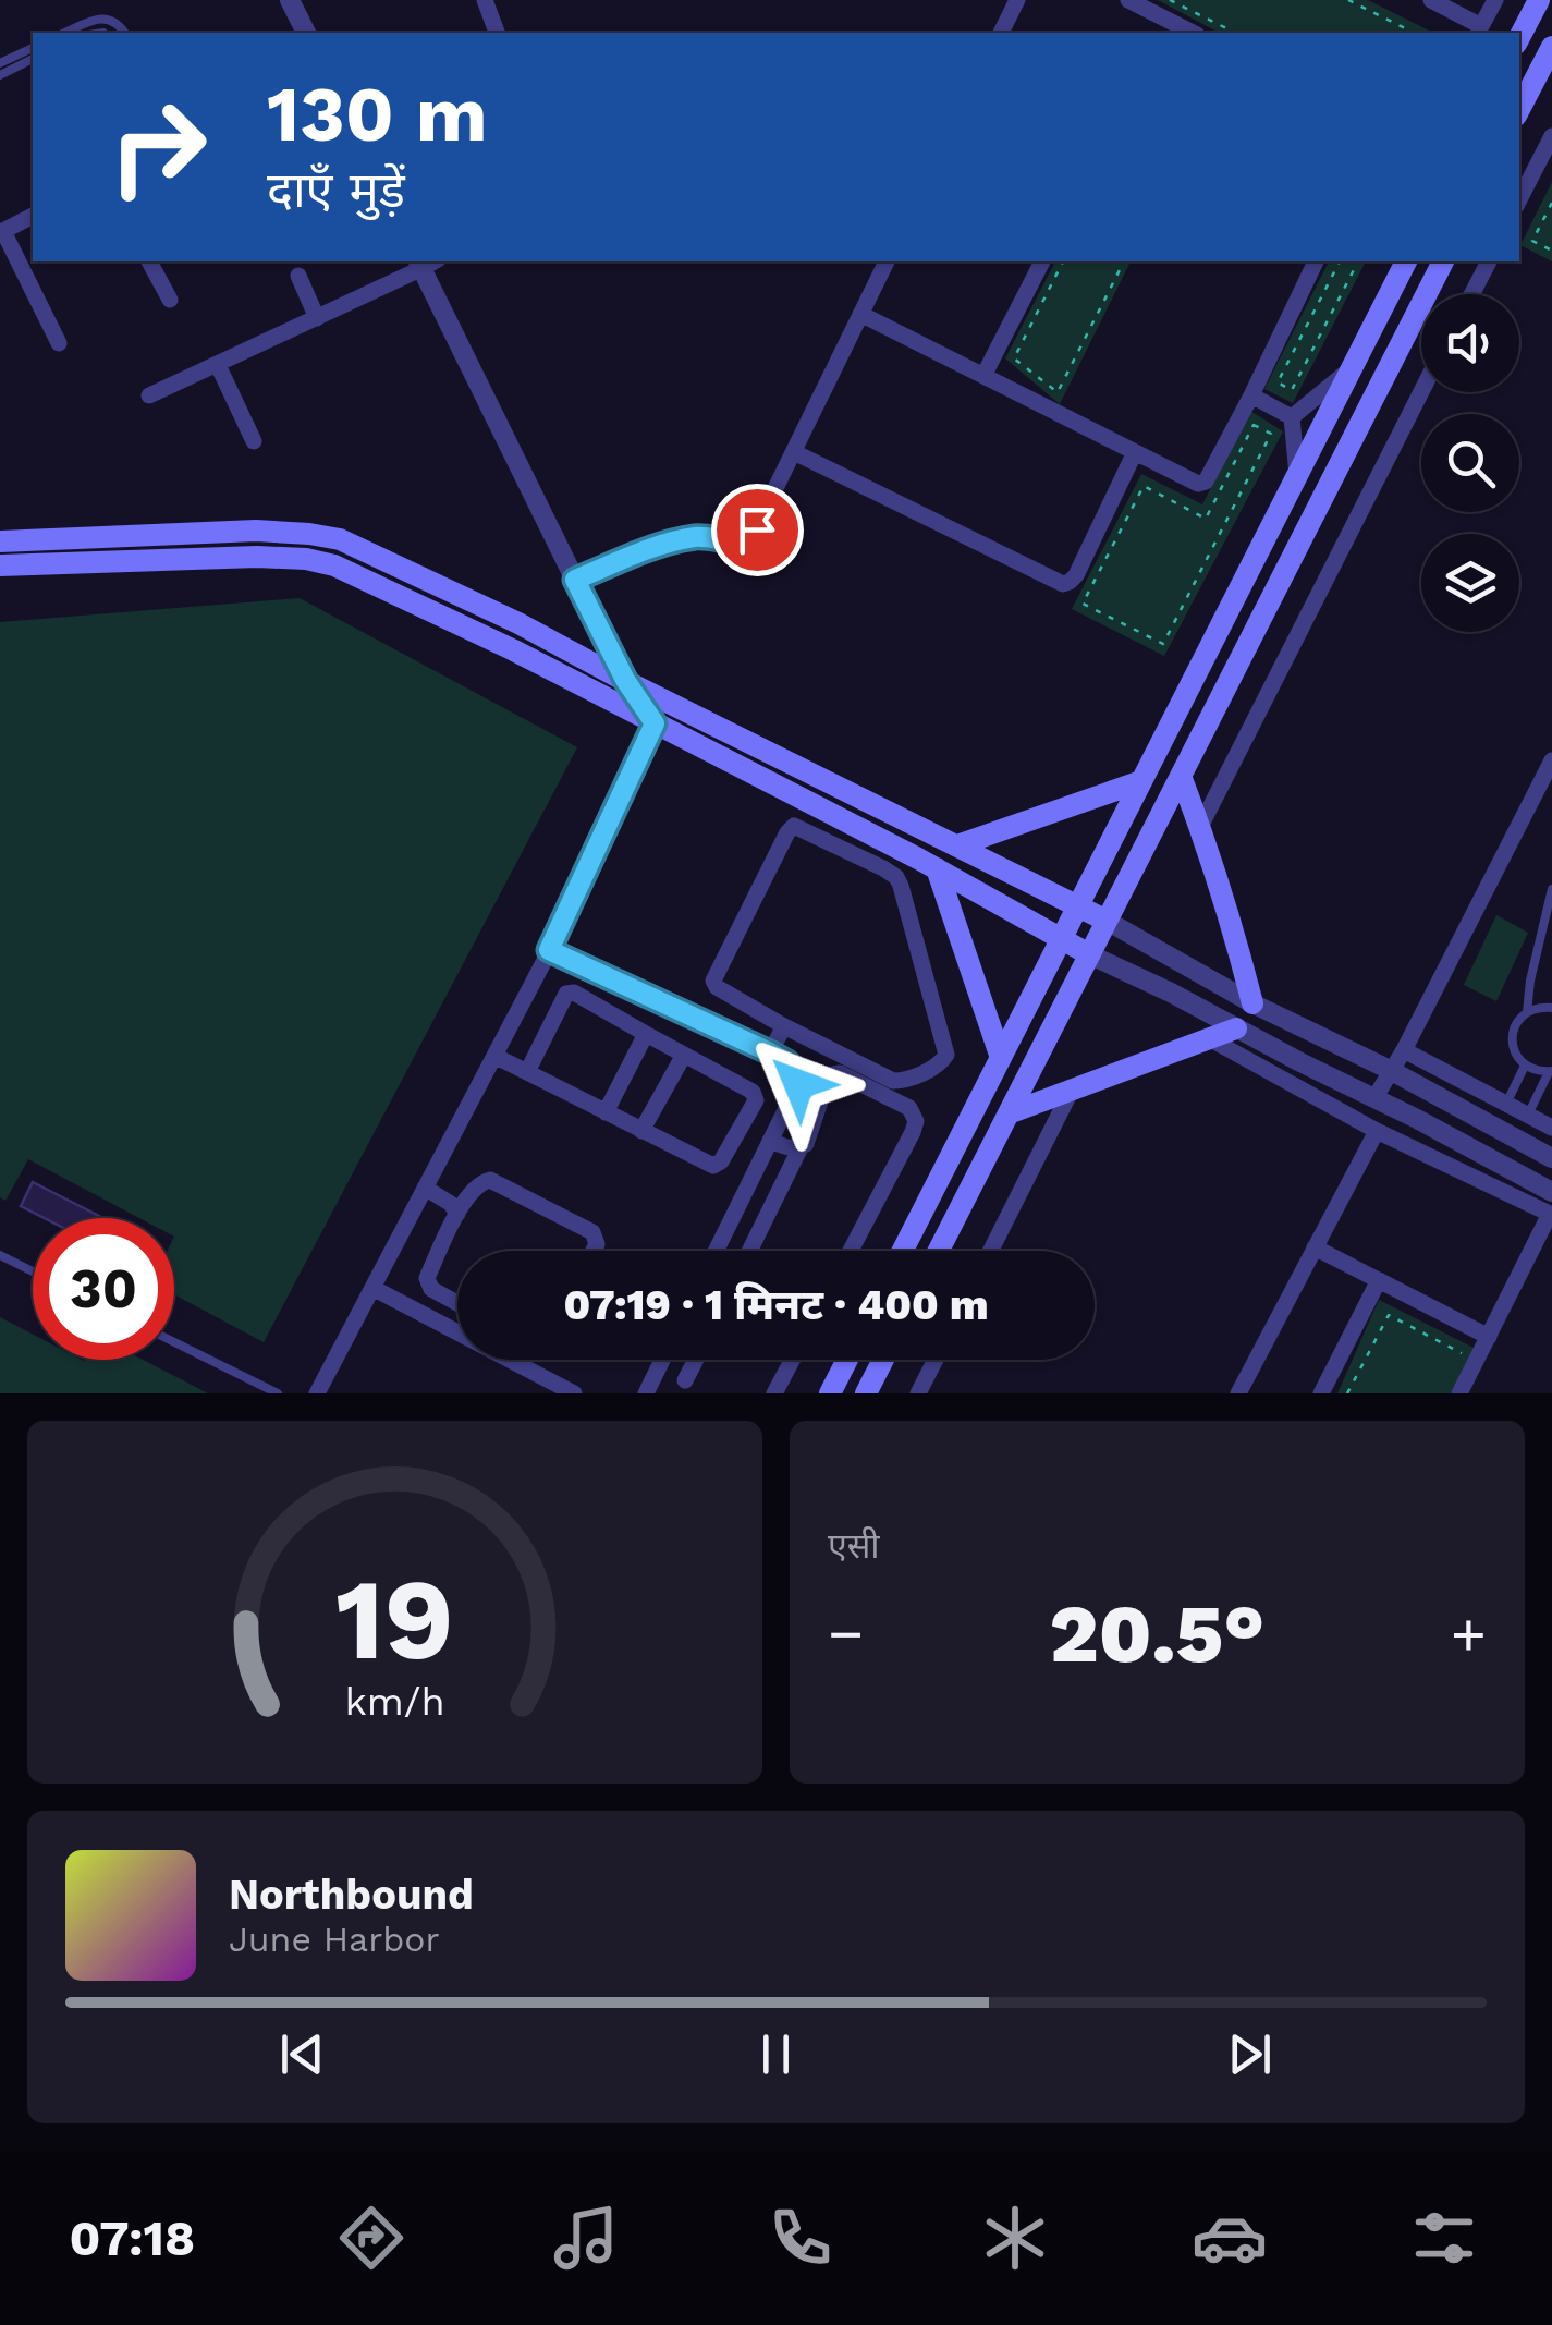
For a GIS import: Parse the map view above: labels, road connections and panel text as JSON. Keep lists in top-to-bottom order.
{
  "page": {
    "turn": ["130 m", "दाएँ मुड़ें"],
    "limit": "30",
    "trip": "07:19 · 1 मिनट · 400 m",
    "tile": "एसी",
    "heat": ["−", "20.5°", "+"],
    "song": ["Northbound", "June Harbor"],
    "tabs": "07:18",
    "gauge": ["19", "km/h"]
  }
}
